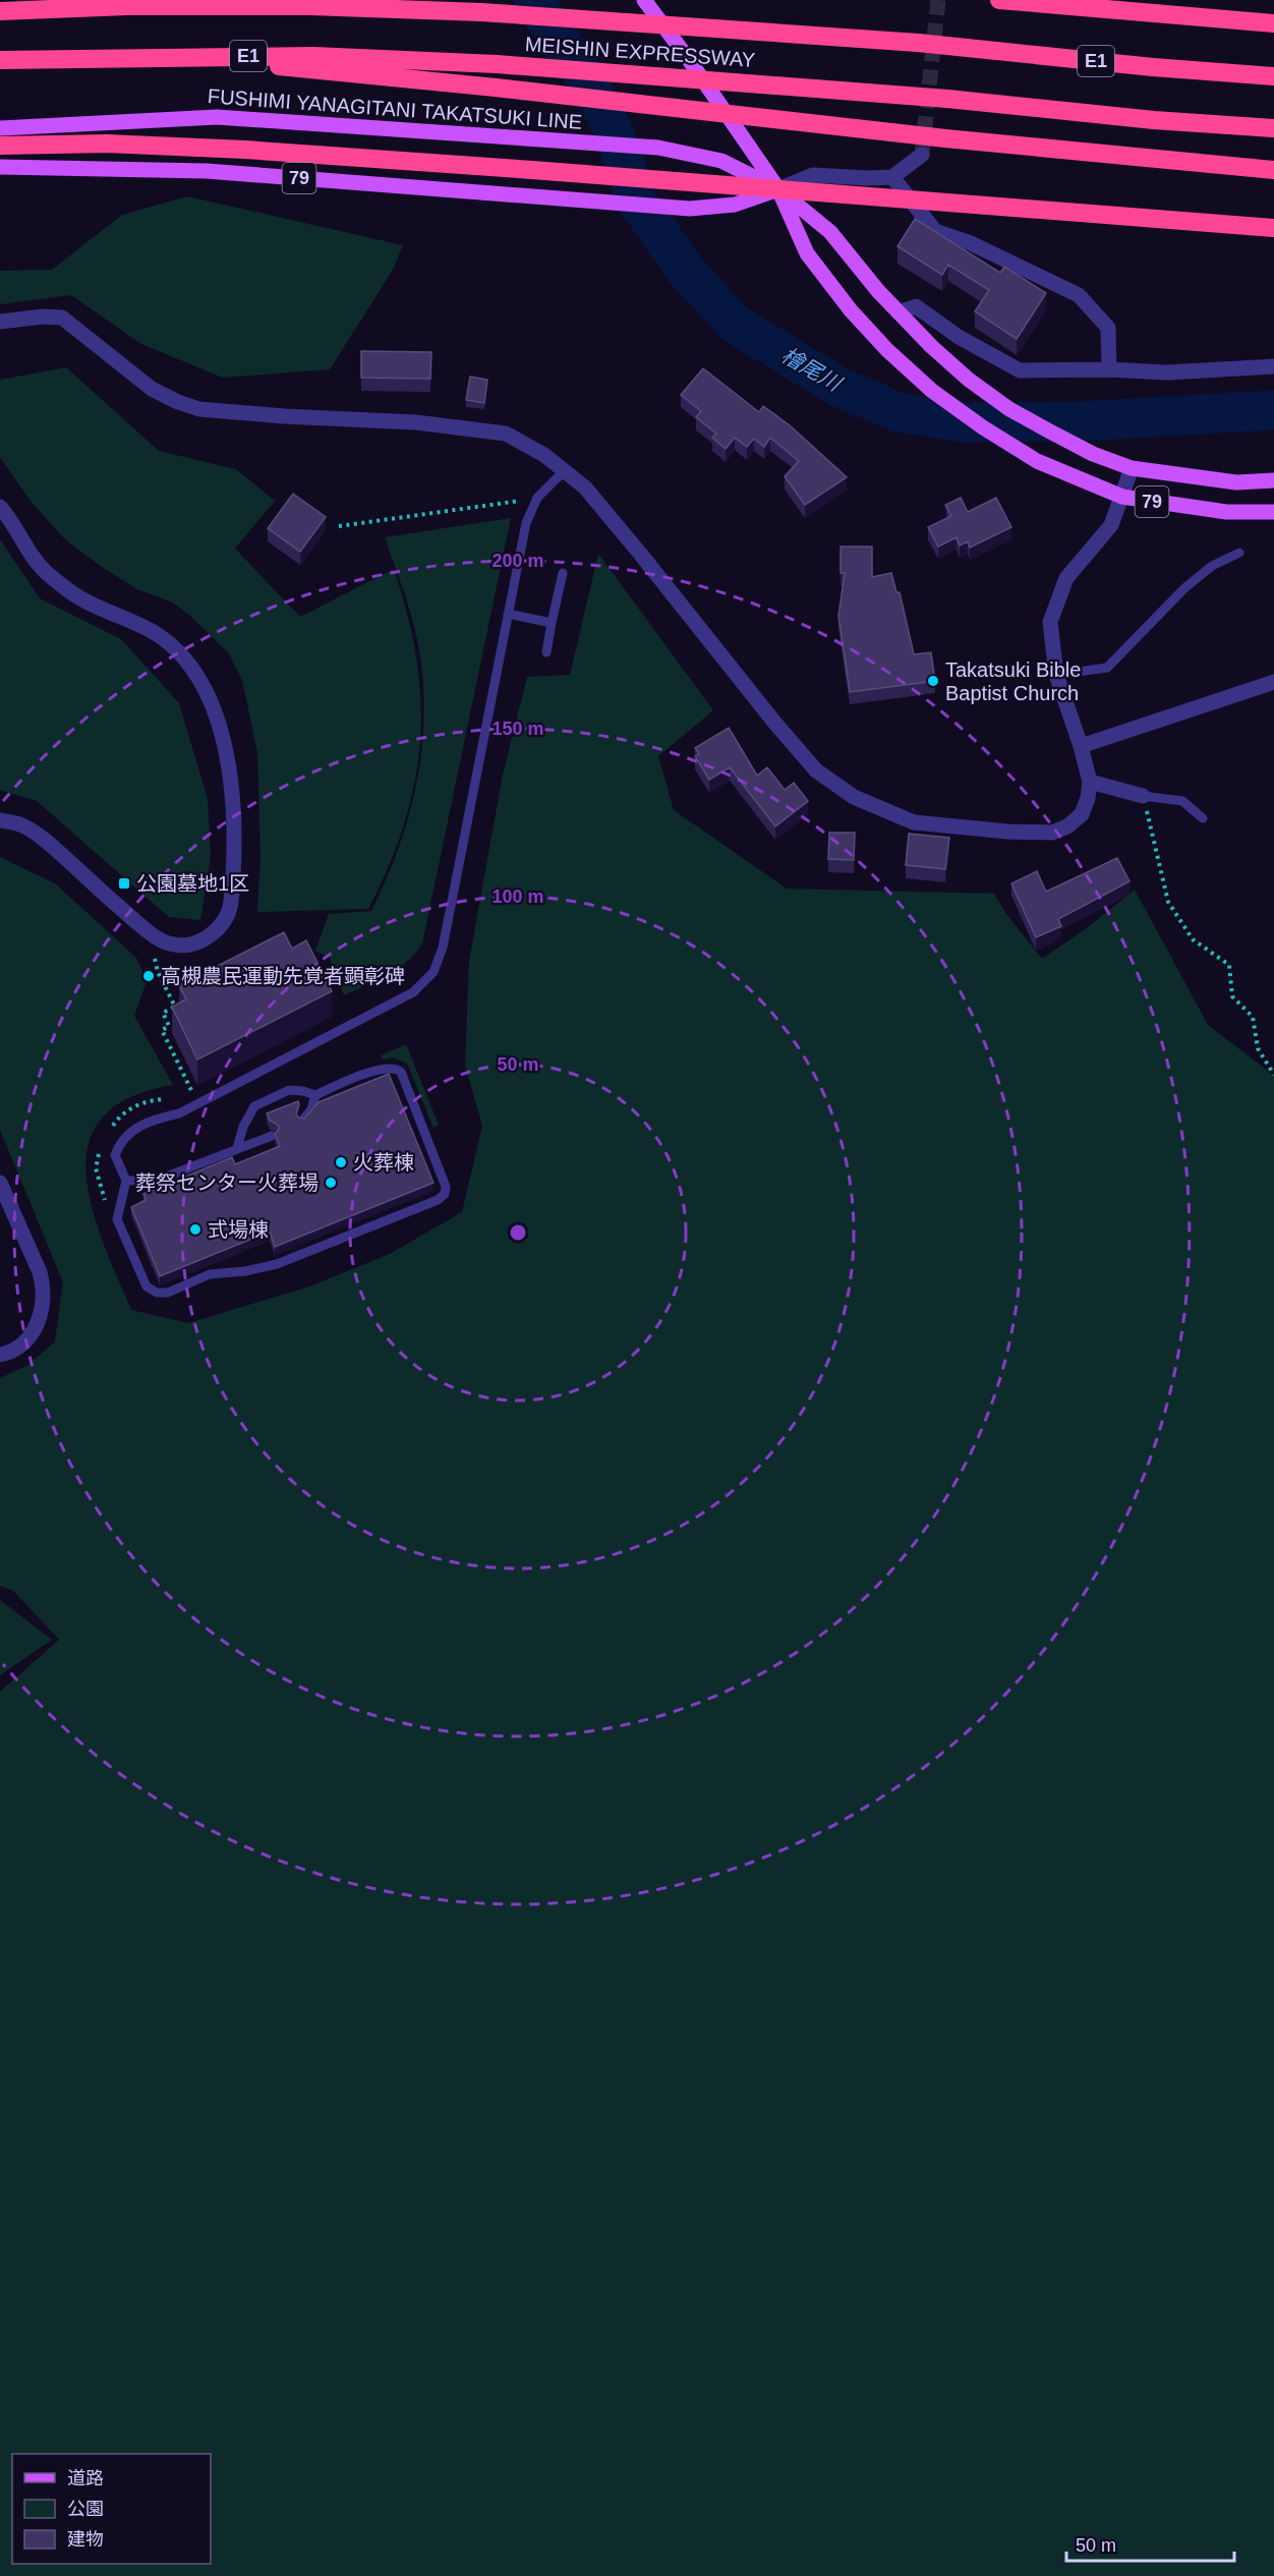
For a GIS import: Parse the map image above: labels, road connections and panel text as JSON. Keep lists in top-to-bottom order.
{
  "streets": {
    "highway": ["MEISHIN EXPRESSWAY", "E1"],
    "main road": ["FUSHIMI YANAGITANI TAKATSUKI LINE", "79"]
  },
  "crossings": [
    ["FUSHIMI YANAGITANI TAKATSUKI LINE", "79"]
  ],
  "water": ["檜尾川"],
  "places": {
    "other": [
      "Takatsuki Bible Baptist Church",
      "高槻農民運動先覚者顕彰碑",
      "火葬棟",
      "葬祭センター火葬場",
      "式場棟"
    ],
    "transit": ["公園墓地1区"]
  },
  "legend": ["道路", "公園", "建物"],
  "scale_bar": "50 m",
  "rings": [
    "200 m",
    "150 m",
    "100 m",
    "50 m"
  ]
}
